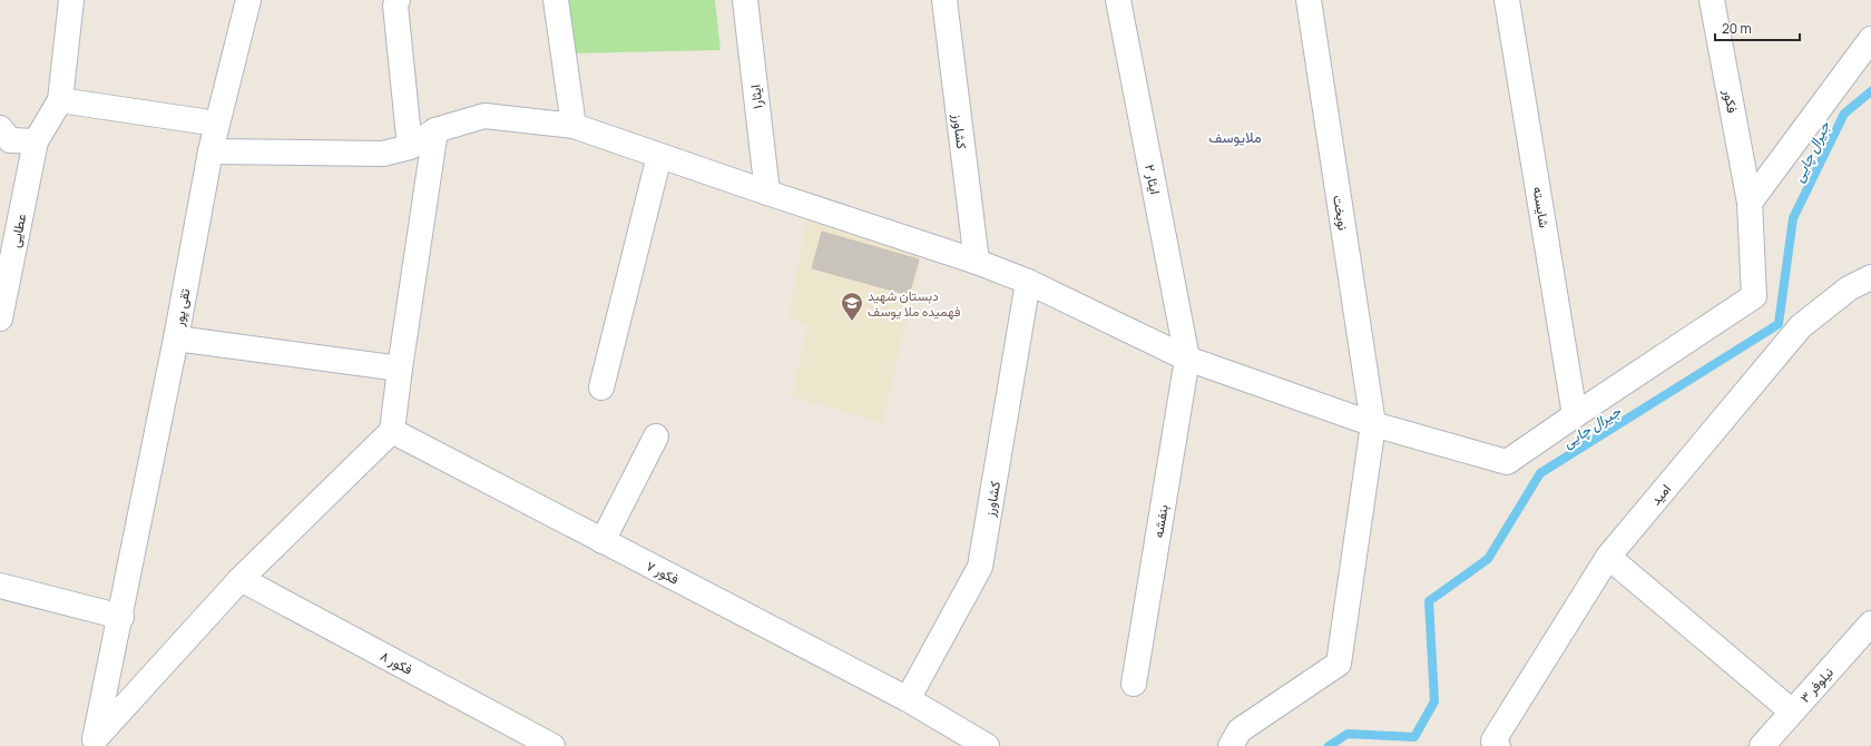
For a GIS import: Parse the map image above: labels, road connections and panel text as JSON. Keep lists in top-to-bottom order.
{
  "streets": {
    "street": [
      "ایثار۱",
      "فکور",
      "کشاورز",
      "ایثار ۲",
      "شایسته",
      "نوبخت",
      "عطایی",
      "تقی پور",
      "امید",
      "بنفشه",
      "فکور ۷",
      "فکور ۸",
      "نیلوفر ۳"
    ]
  },
  "crossings": [
    ["فکور", "شایسته"],
    ["کشاورز", "فکور ۷"],
    ["ایثار ۲", "بنفشه"]
  ],
  "districts": ["ملایوسف"],
  "water": ["جیرال چایی"],
  "places": {
    "school or university": ["دبستان شهید فهمیده ملا یوسف"]
  },
  "scale_bar": "20 m"
}
